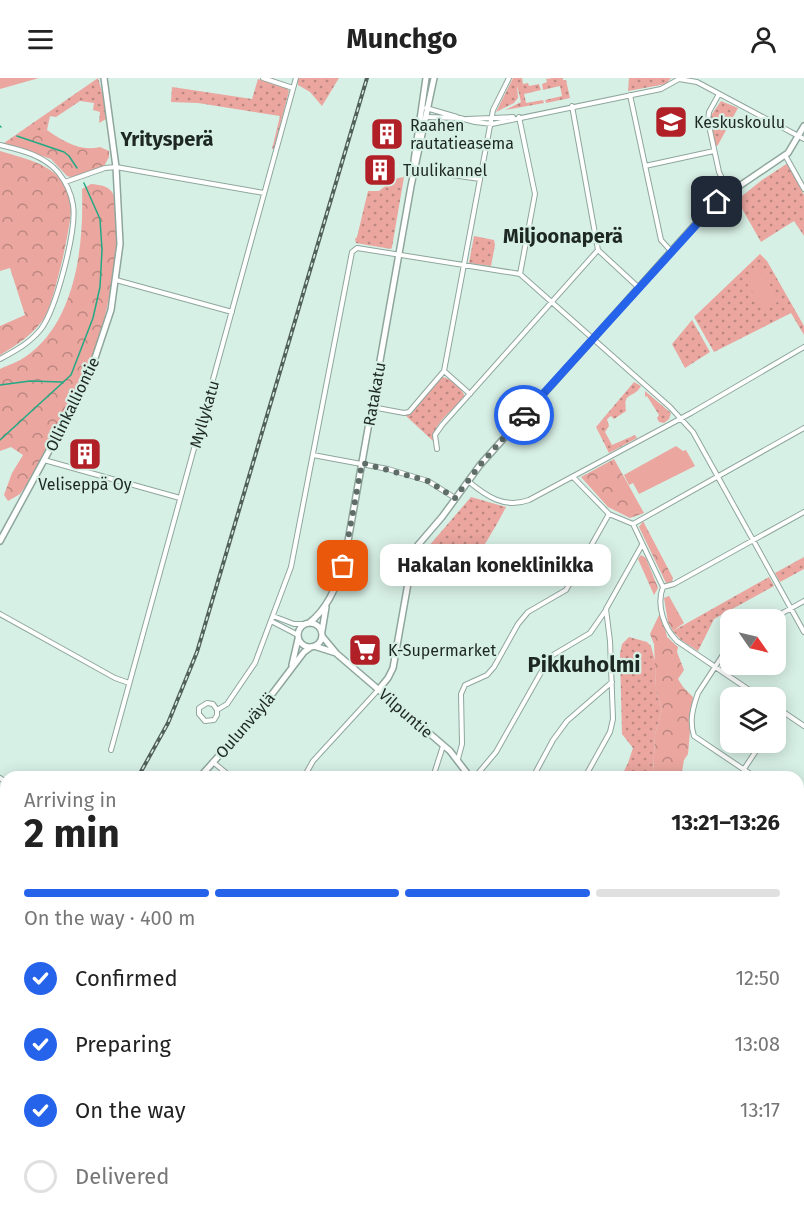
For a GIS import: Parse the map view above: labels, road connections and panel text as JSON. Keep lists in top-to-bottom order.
{
  "streets": {
    "street": [
      "Ratakatu",
      "Ollinkalliontie",
      "Myllykatu",
      "Vilpuntie",
      "Oulunväylä"
    ]
  },
  "crossings": [
    ["Ratakatu", "Vilpuntie"],
    ["Ratakatu", "Oulunväylä"],
    ["Vilpuntie", "Oulunväylä"]
  ],
  "districts": ["Yritysperä", "Miljoonaperä", "Pikkuholmi"],
  "places": {
    "school or university": ["Keskuskoulu"],
    "building": ["Raahen rautatieasema", "Tuulikannel", "Veliseppä Oy"],
    "other": ["Hakalan koneklinikka"],
    "supermarket": ["K-Supermarket"]
  },
  "north": "bottom right",
  "page": {
    "header": "Munchgo",
    "bubble": "Hakalan koneklinikka",
    "heading": ["2 min", "Arriving in", "13:21–13:26"],
    "bar": "On the way · 400 m",
    "list": [
      ["Confirmed", "12:50"],
      ["Preparing", "13:08"],
      ["On the way", "13:17"],
      "Delivered"
    ]
  }
}
